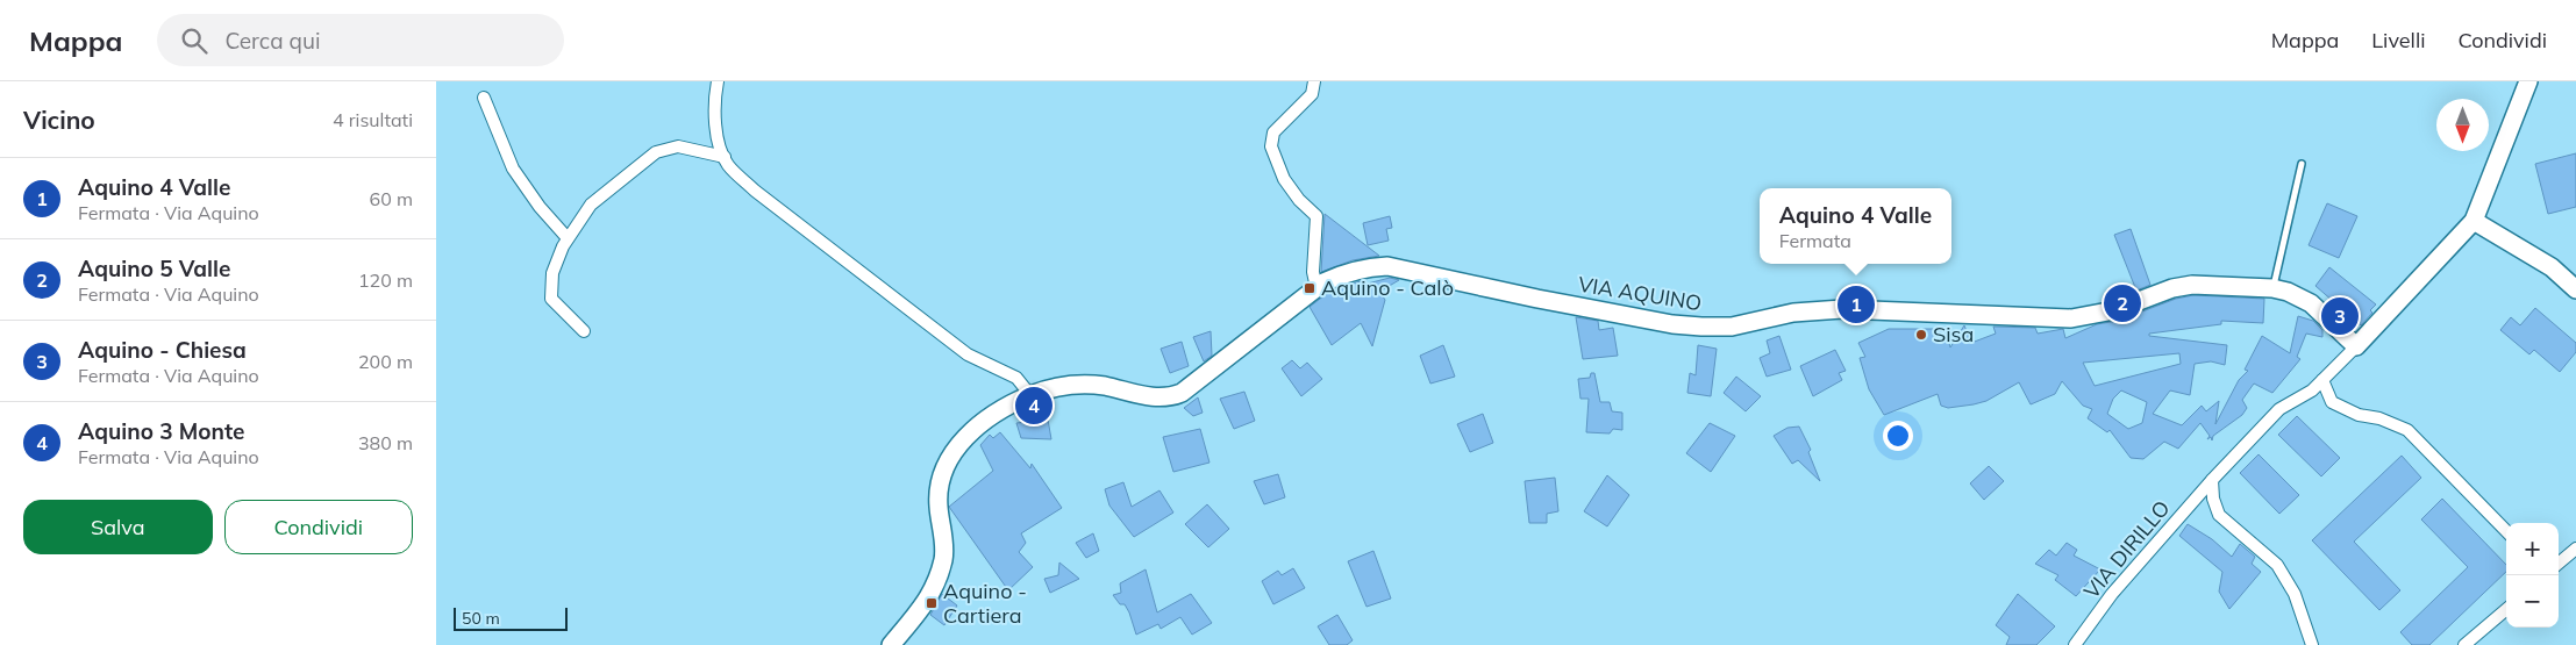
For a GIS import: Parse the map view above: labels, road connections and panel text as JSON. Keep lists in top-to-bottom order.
{
  "streets": {
    "street": ["VIA AQUINO", "VIA DIRILLO"]
  },
  "crossings": [
    ["VIA AQUINO", "VIA DIRILLO"]
  ],
  "places": {
    "transit": ["Aquino - Calò", "Aquino - Cartiera"],
    "other": ["Sisa"]
  },
  "scale_bar": "50 m",
  "north": "bottom",
  "page": {
    "header": "Mappa",
    "search": "Cerca qui",
    "nav": ["Mappa", "Livelli", "Condividi"],
    "heading": ["Vicino", "4 risultati"],
    "list": [
      {
        "mark": "1",
        "name": "Aquino 4 Valle",
        "note": "Fermata · Via Aquino",
        "value": "60 m"
      },
      {
        "mark": "2",
        "name": "Aquino 5 Valle",
        "note": "Fermata · Via Aquino",
        "value": "120 m"
      },
      {
        "mark": "3",
        "name": "Aquino - Chiesa",
        "note": "Fermata · Via Aquino",
        "value": "200 m"
      },
      {
        "mark": "4",
        "name": "Aquino 3 Monte",
        "note": "Fermata · Via Aquino",
        "value": "380 m"
      }
    ],
    "popup": ["Aquino 4 Valle", "Fermata"],
    "pins": [
      "2",
      "1",
      "3",
      "4"
    ],
    "buttons": ["Salva", "Condividi"],
    "map_buttons": ["+", "−"],
    "scale": "50 m"
  }
}
